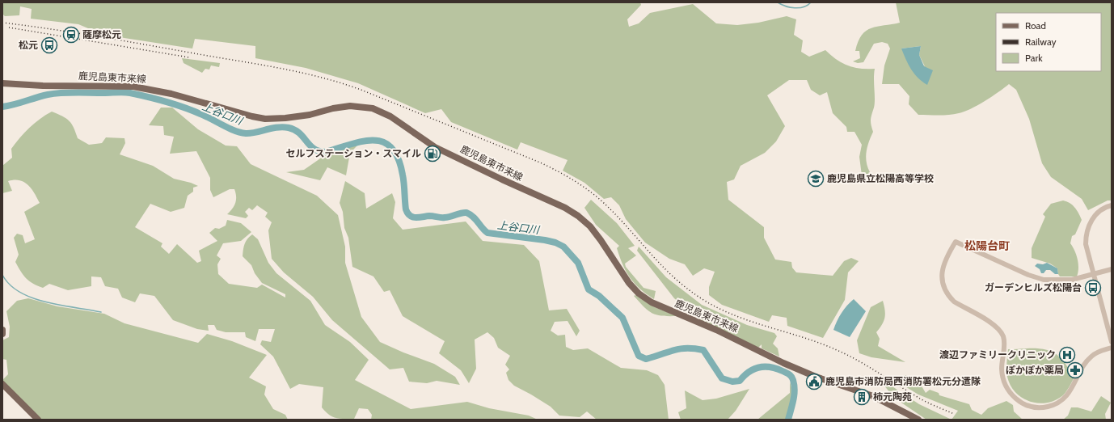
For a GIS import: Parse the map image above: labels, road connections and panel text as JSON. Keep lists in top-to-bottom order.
{
  "streets": {
    "main road": ["鹿児島東市来線"]
  },
  "districts": ["松陽台町"],
  "water": ["上谷口川"],
  "places": {
    "station": ["薩摩松元"],
    "bus stop": ["松元", "ガーデンヒルズ松陽台"],
    "fuel station": ["セルフステーション・スマイル"],
    "school or university": ["鹿児島県立松陽高等学校"],
    "hospital": ["渡辺ファミリークリニック"],
    "pharmacy": ["ぽかぽか薬局"],
    "public building": ["鹿児島市消防局西消防署松元分遣隊"],
    "building": ["柿元陶苑"]
  },
  "legend": ["Road", "Railway", "Park"]
}
